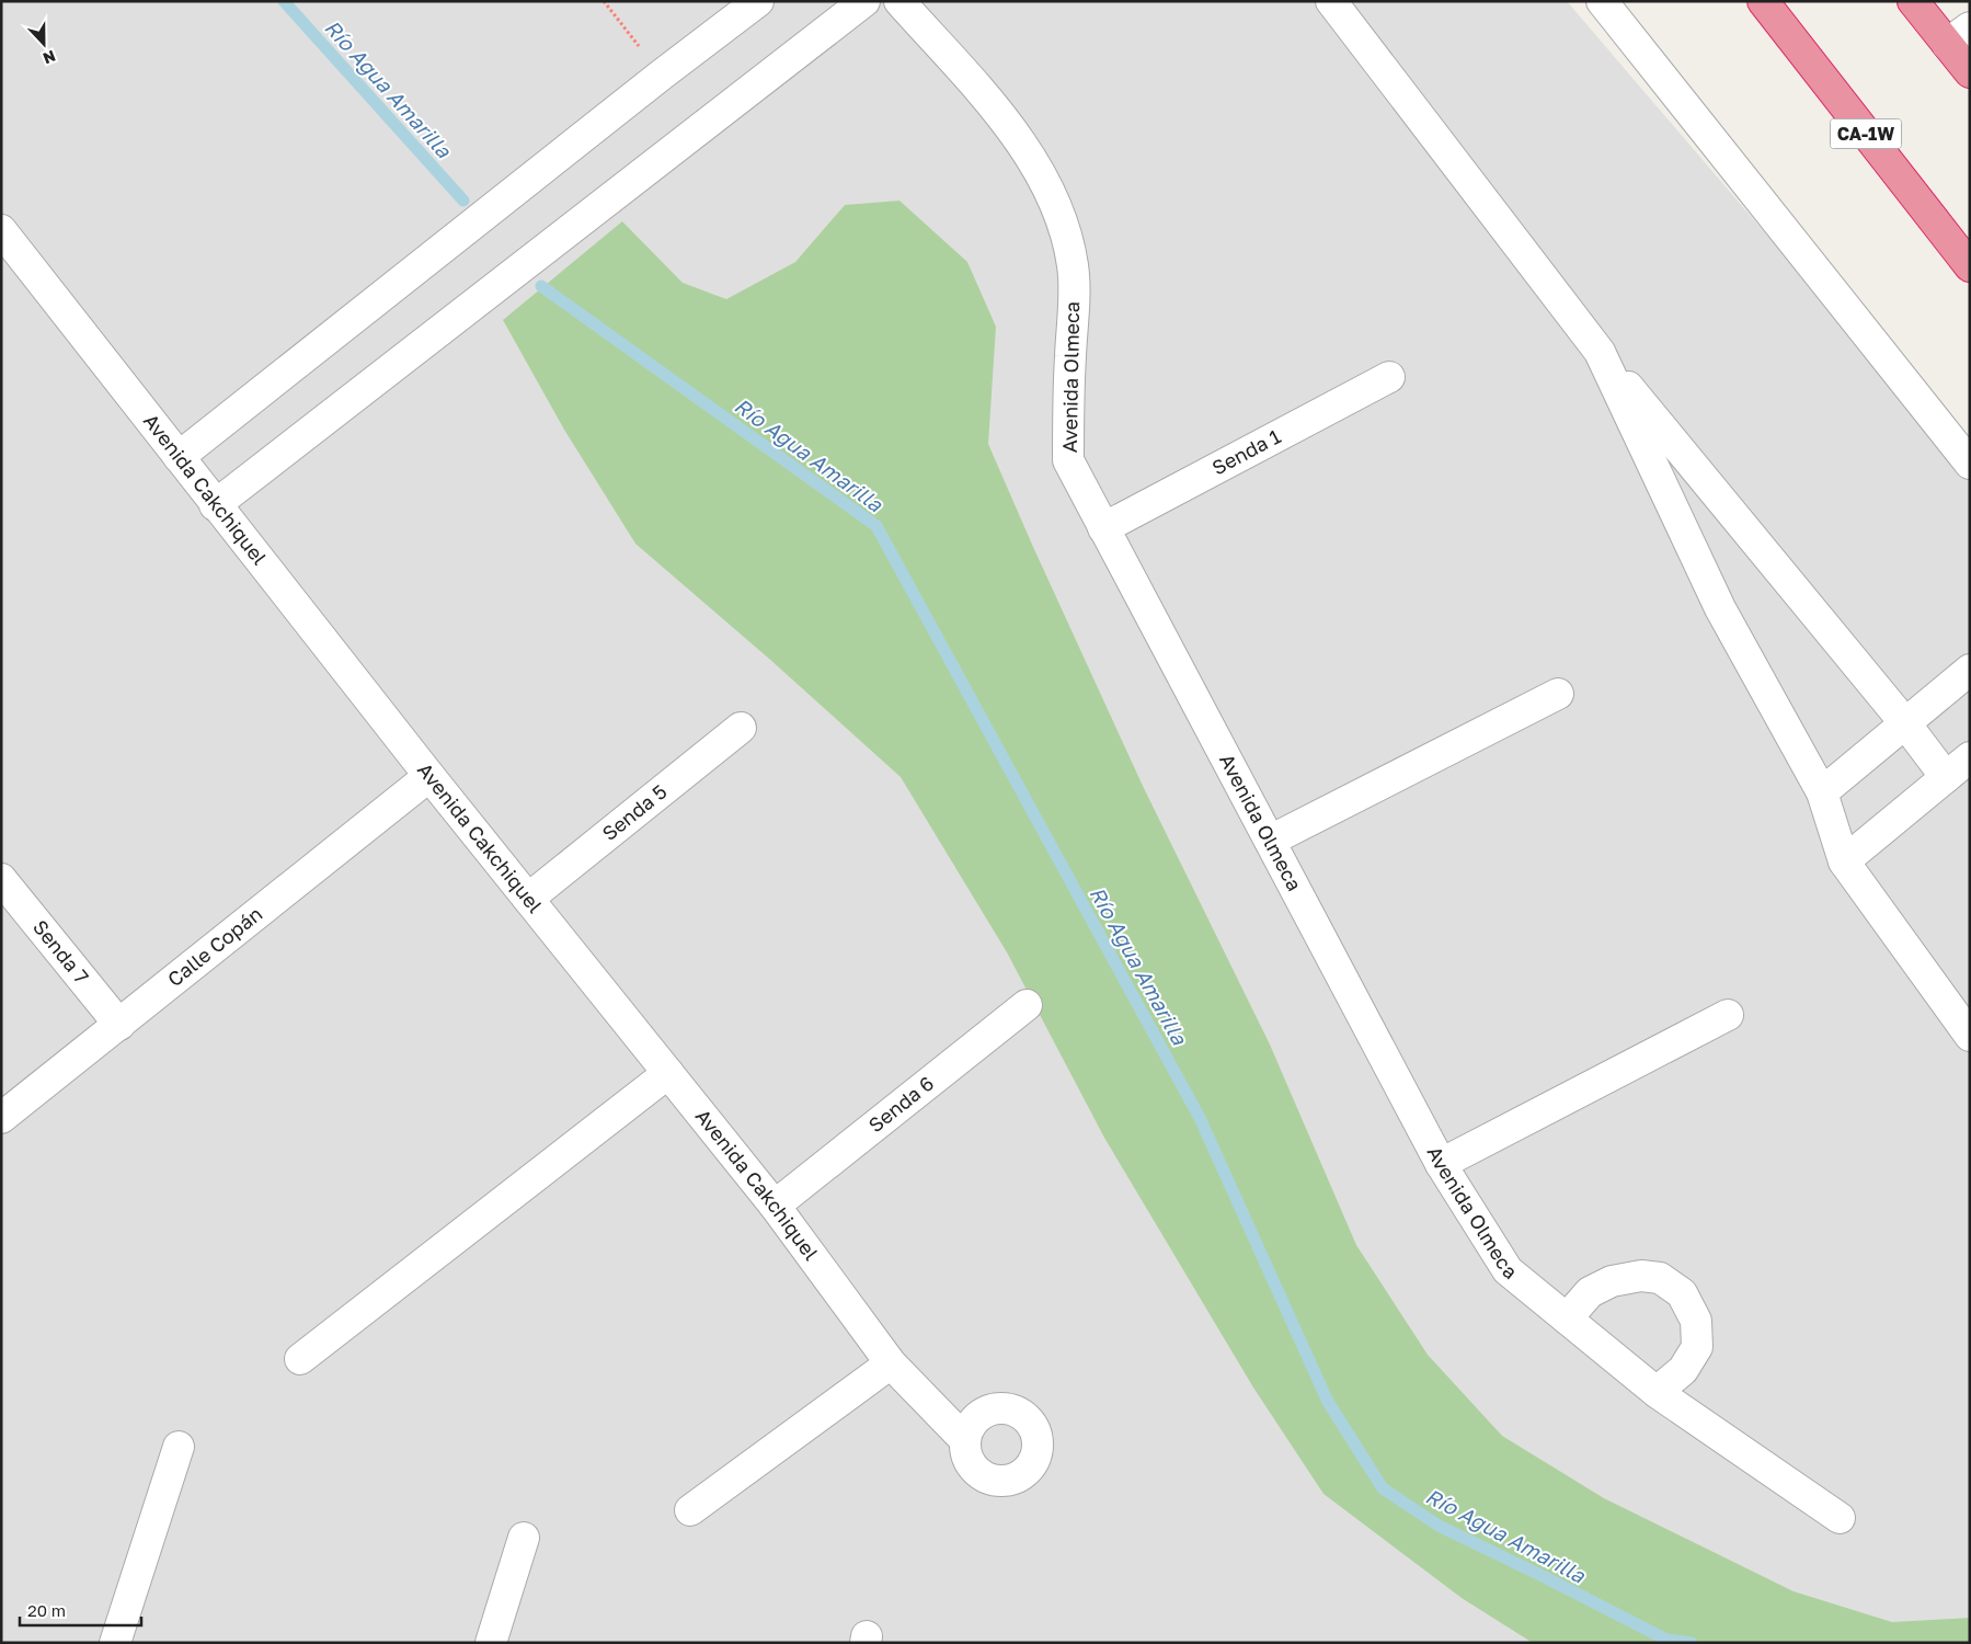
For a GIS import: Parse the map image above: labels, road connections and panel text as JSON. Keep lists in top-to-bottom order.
{
  "streets": {
    "highway": ["CA-1W"],
    "street": [
      "Avenida Olmeca",
      "Senda 1",
      "Avenida Cakchiquel",
      "Senda 5",
      "Calle Copán",
      "Senda 7",
      "Senda 6"
    ]
  },
  "crossings": [
    ["Avenida Olmeca", "Senda 1"],
    ["Avenida Cakchiquel", "Senda 5"],
    ["Avenida Cakchiquel", "Calle Copán"],
    ["Avenida Cakchiquel", "Senda 6"],
    ["Calle Copán", "Senda 7"]
  ],
  "water": ["Río Agua Amarilla"],
  "scale_bar": "20 m",
  "north": "bottom"
}
